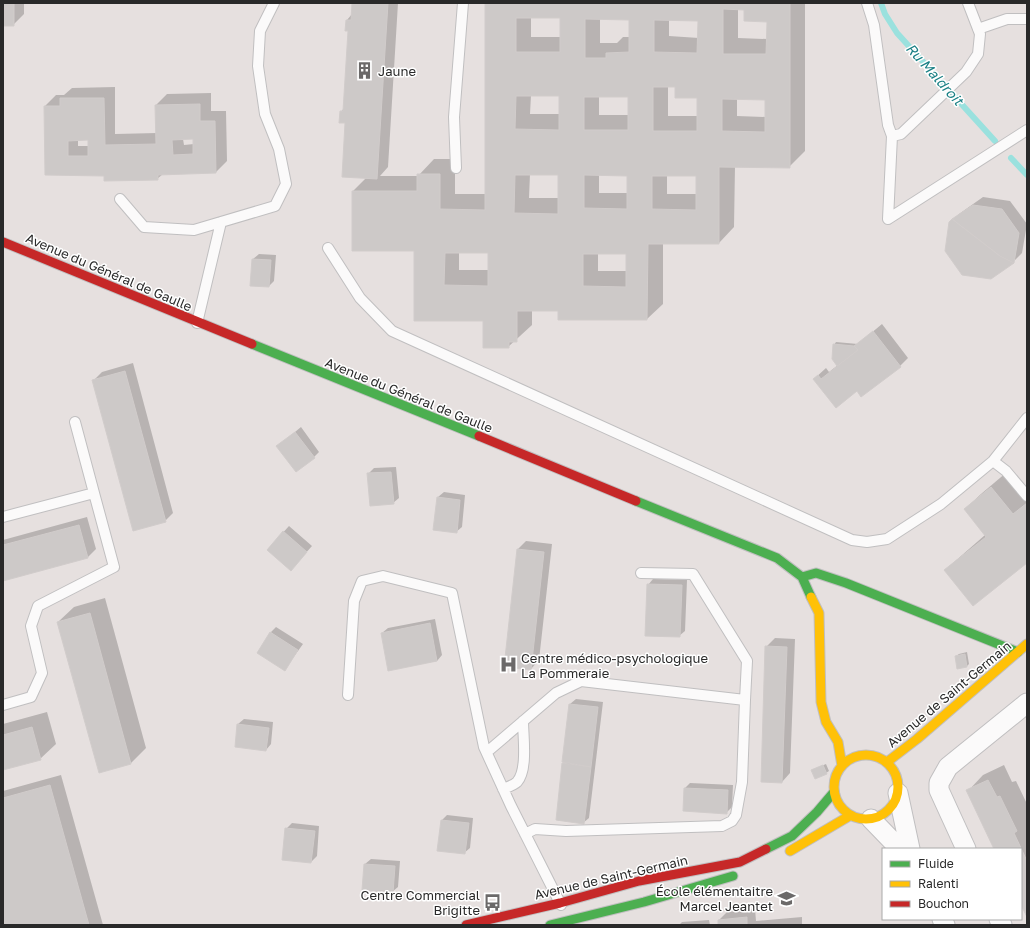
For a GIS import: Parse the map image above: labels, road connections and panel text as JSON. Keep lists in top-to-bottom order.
{
  "streets": {
    "street": ["Avenue du Général de Gaulle", "Avenue de Saint-Germain"]
  },
  "crossings": [
    ["Avenue du Général de Gaulle", "Avenue de Saint-Germain"]
  ],
  "water": ["Ru Maldroit"],
  "places": {
    "building": ["Jaune"],
    "hospital": ["Centre médico-psychologique La Pommeraie"],
    "school or university": ["École élémentaitre Marcel Jeantet"],
    "bus stop": ["Centre Commercial Brigitte"]
  },
  "legend": ["Fluide", "Ralenti", "Bouchon"]
}
